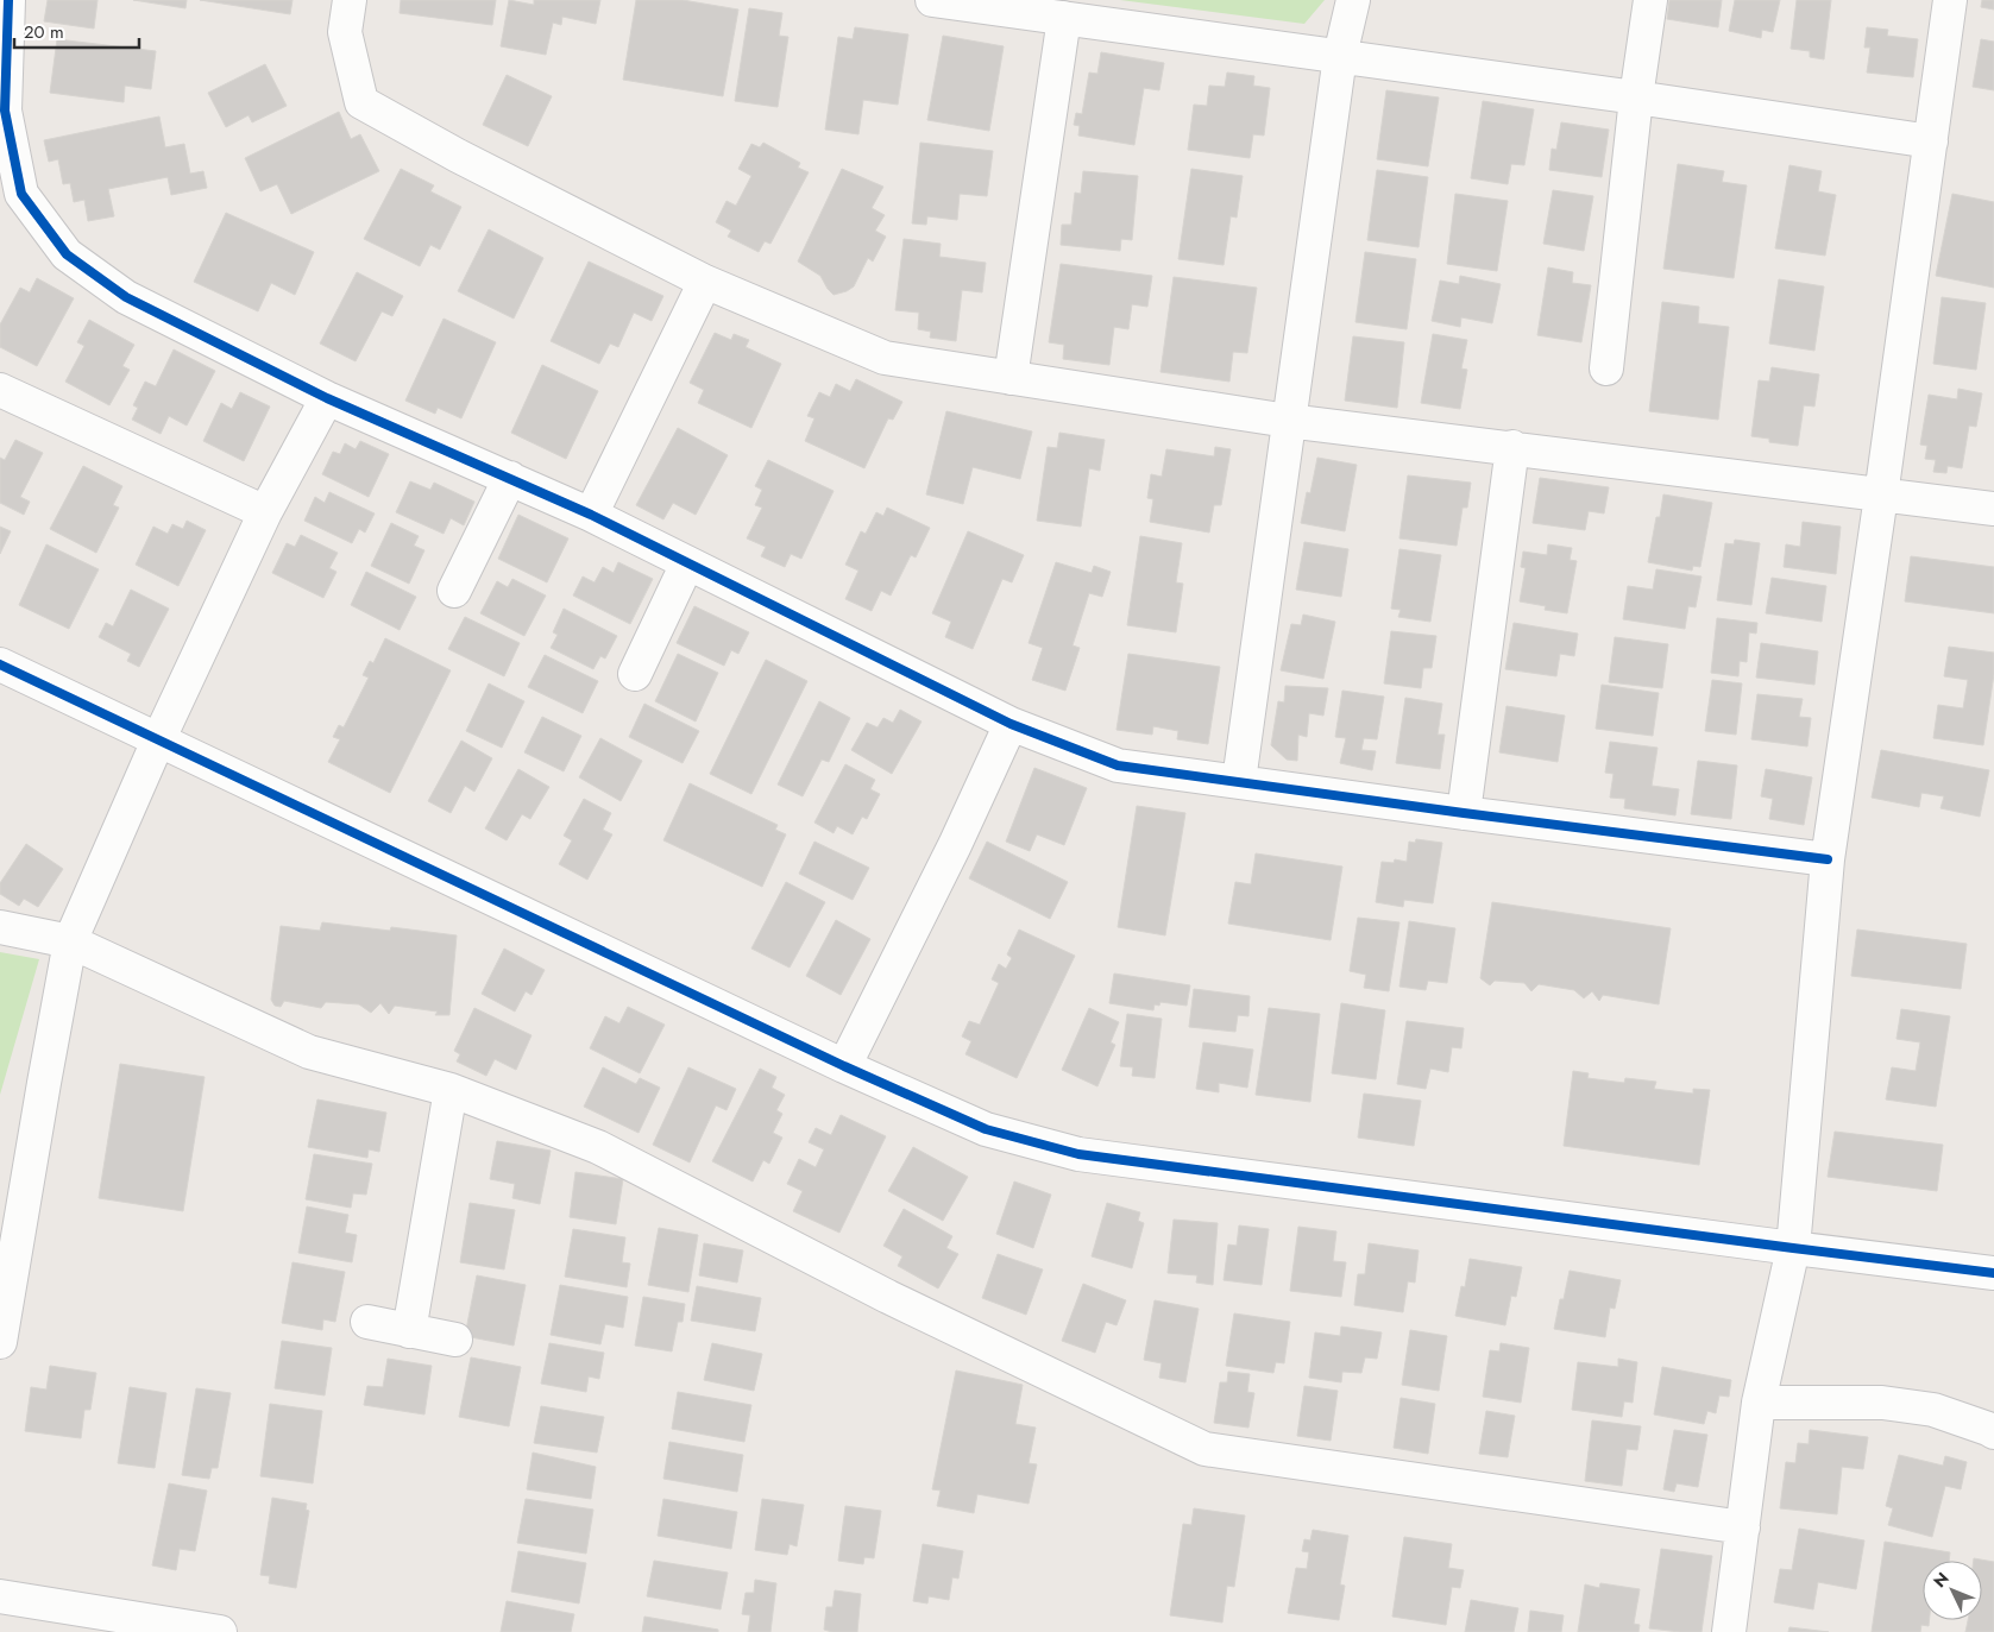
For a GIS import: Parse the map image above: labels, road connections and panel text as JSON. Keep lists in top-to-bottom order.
{
  "scale_bar": "20 m",
  "north": "top left"
}
